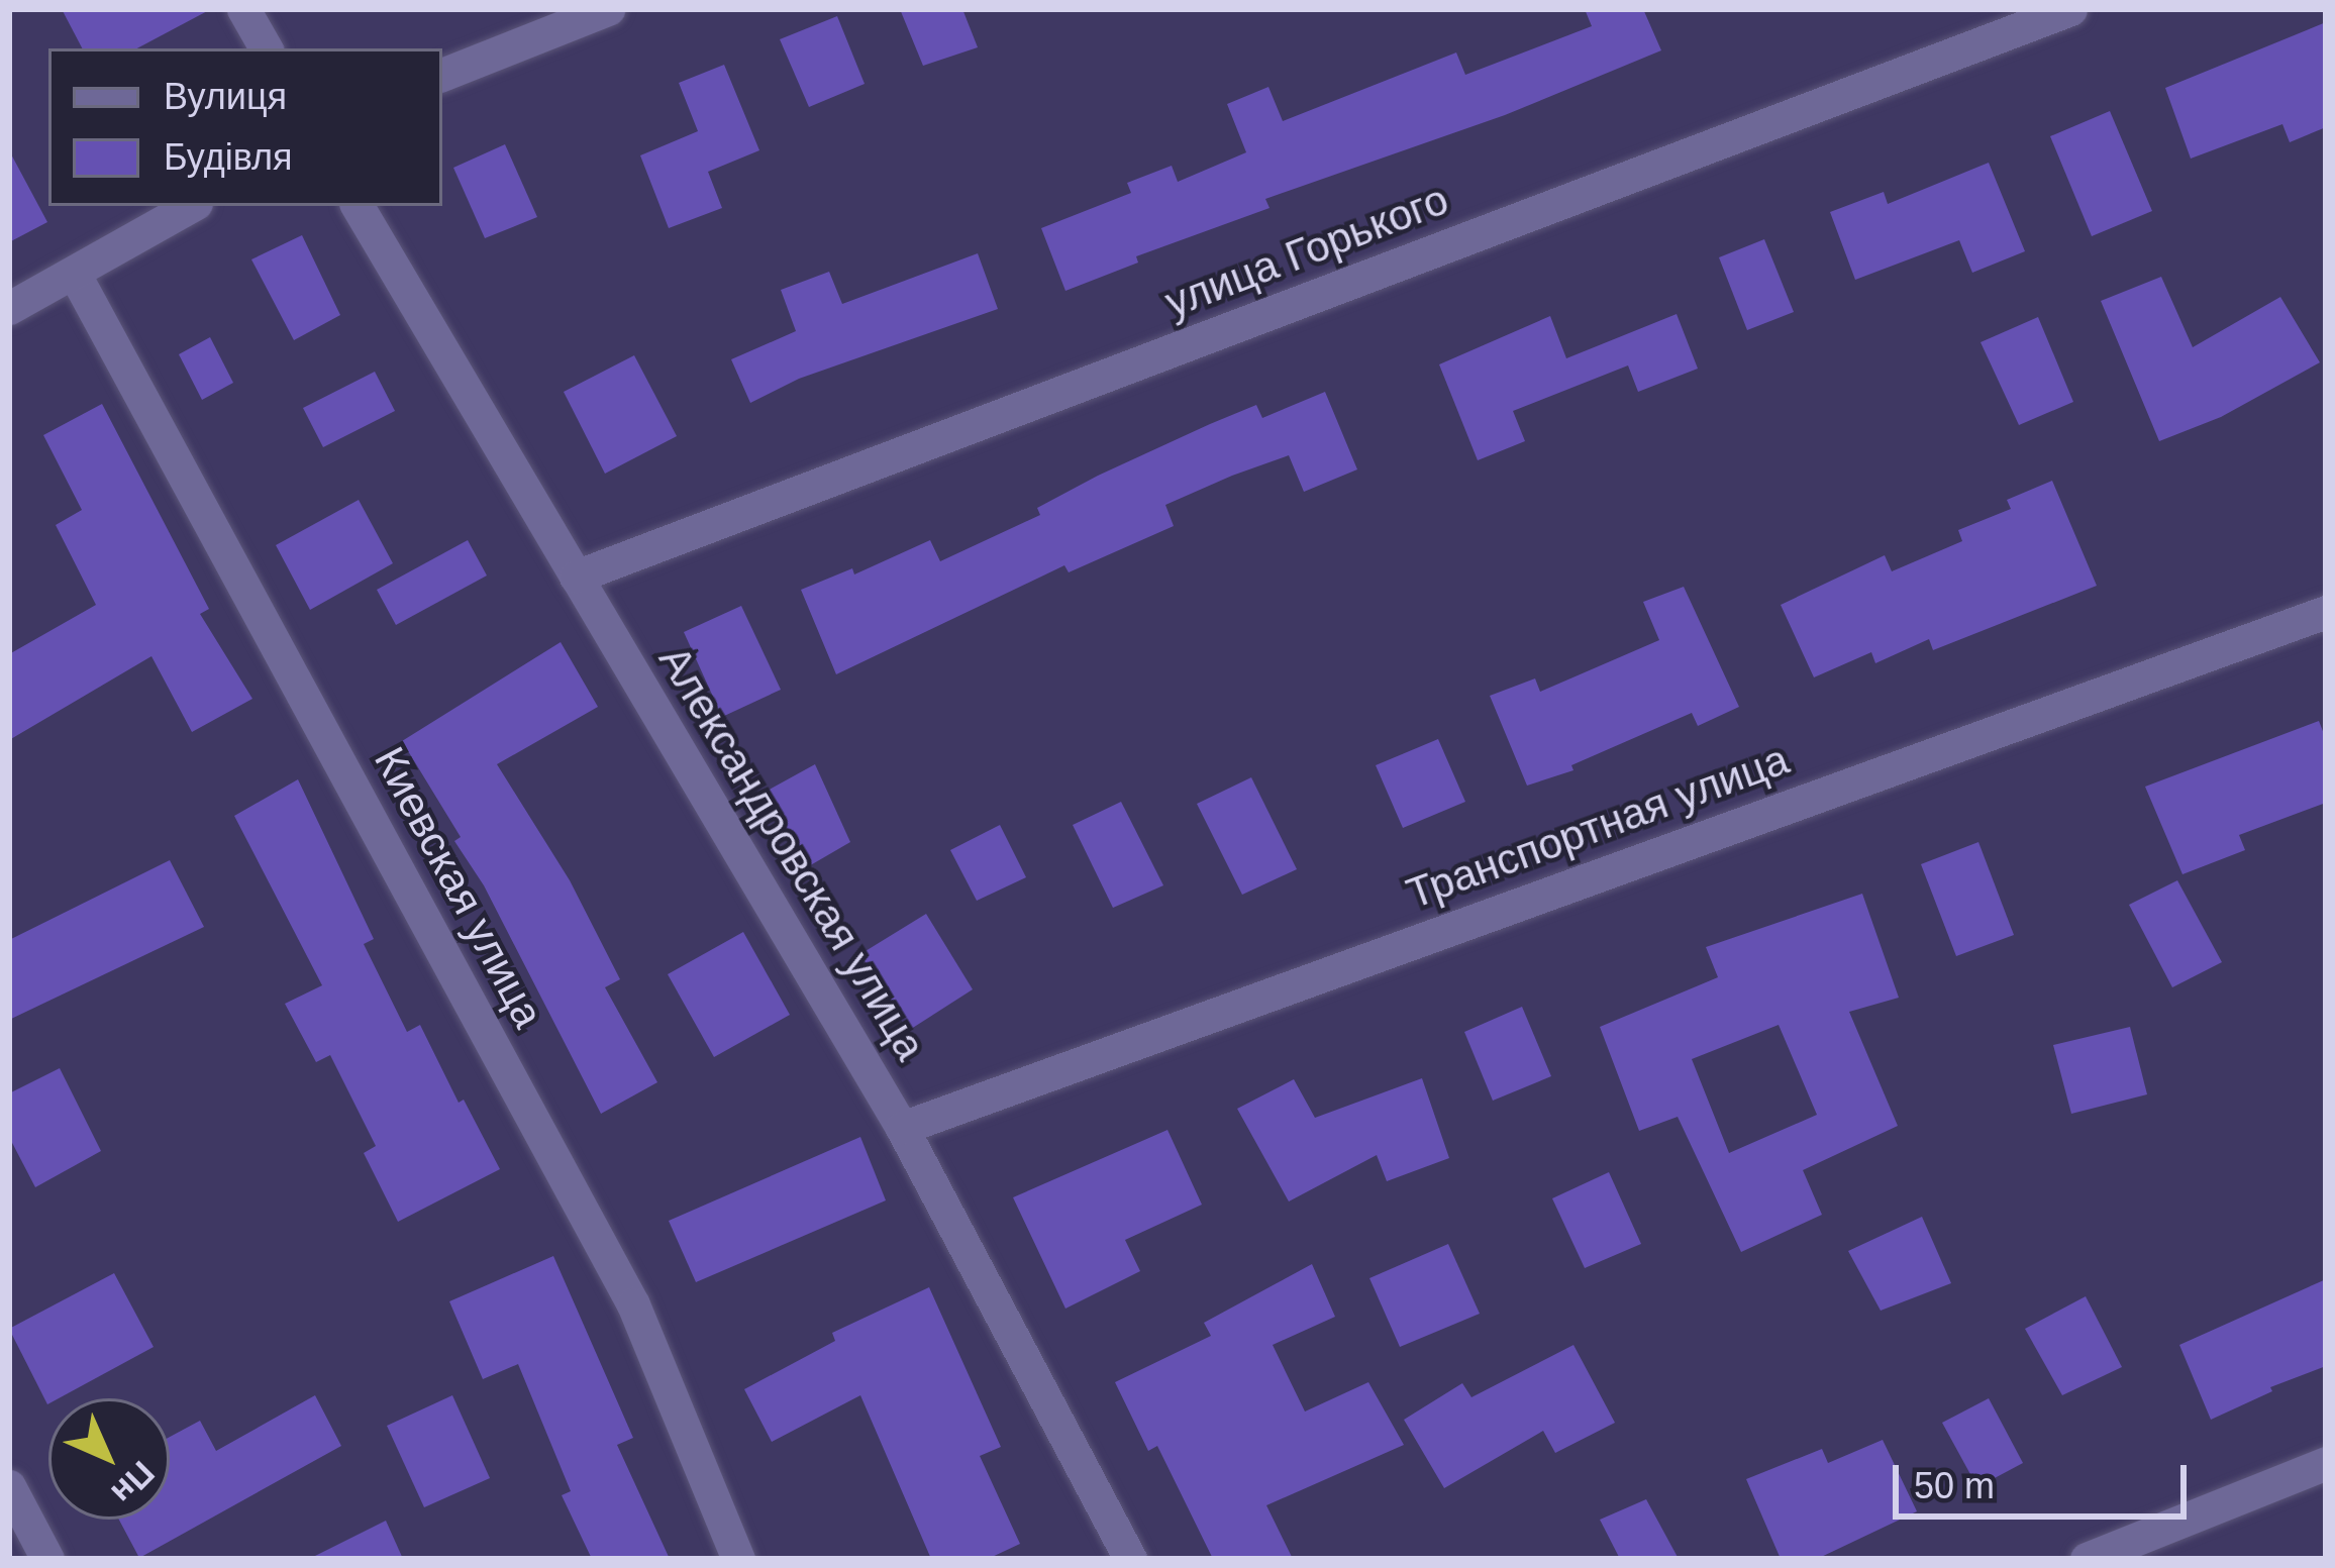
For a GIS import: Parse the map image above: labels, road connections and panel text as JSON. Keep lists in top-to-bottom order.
{
  "streets": {
    "street": [
      "улица Горького",
      "Транспортная улица",
      "Александровская улица",
      "Киевская улица"
    ]
  },
  "crossings": [
    ["улица Горького", "Александровская улица"],
    ["Транспортная улица", "Александровская улица"]
  ],
  "legend": ["Вулиця", "Будівля"],
  "scale_bar": "50 m",
  "north": "bottom right"
}
